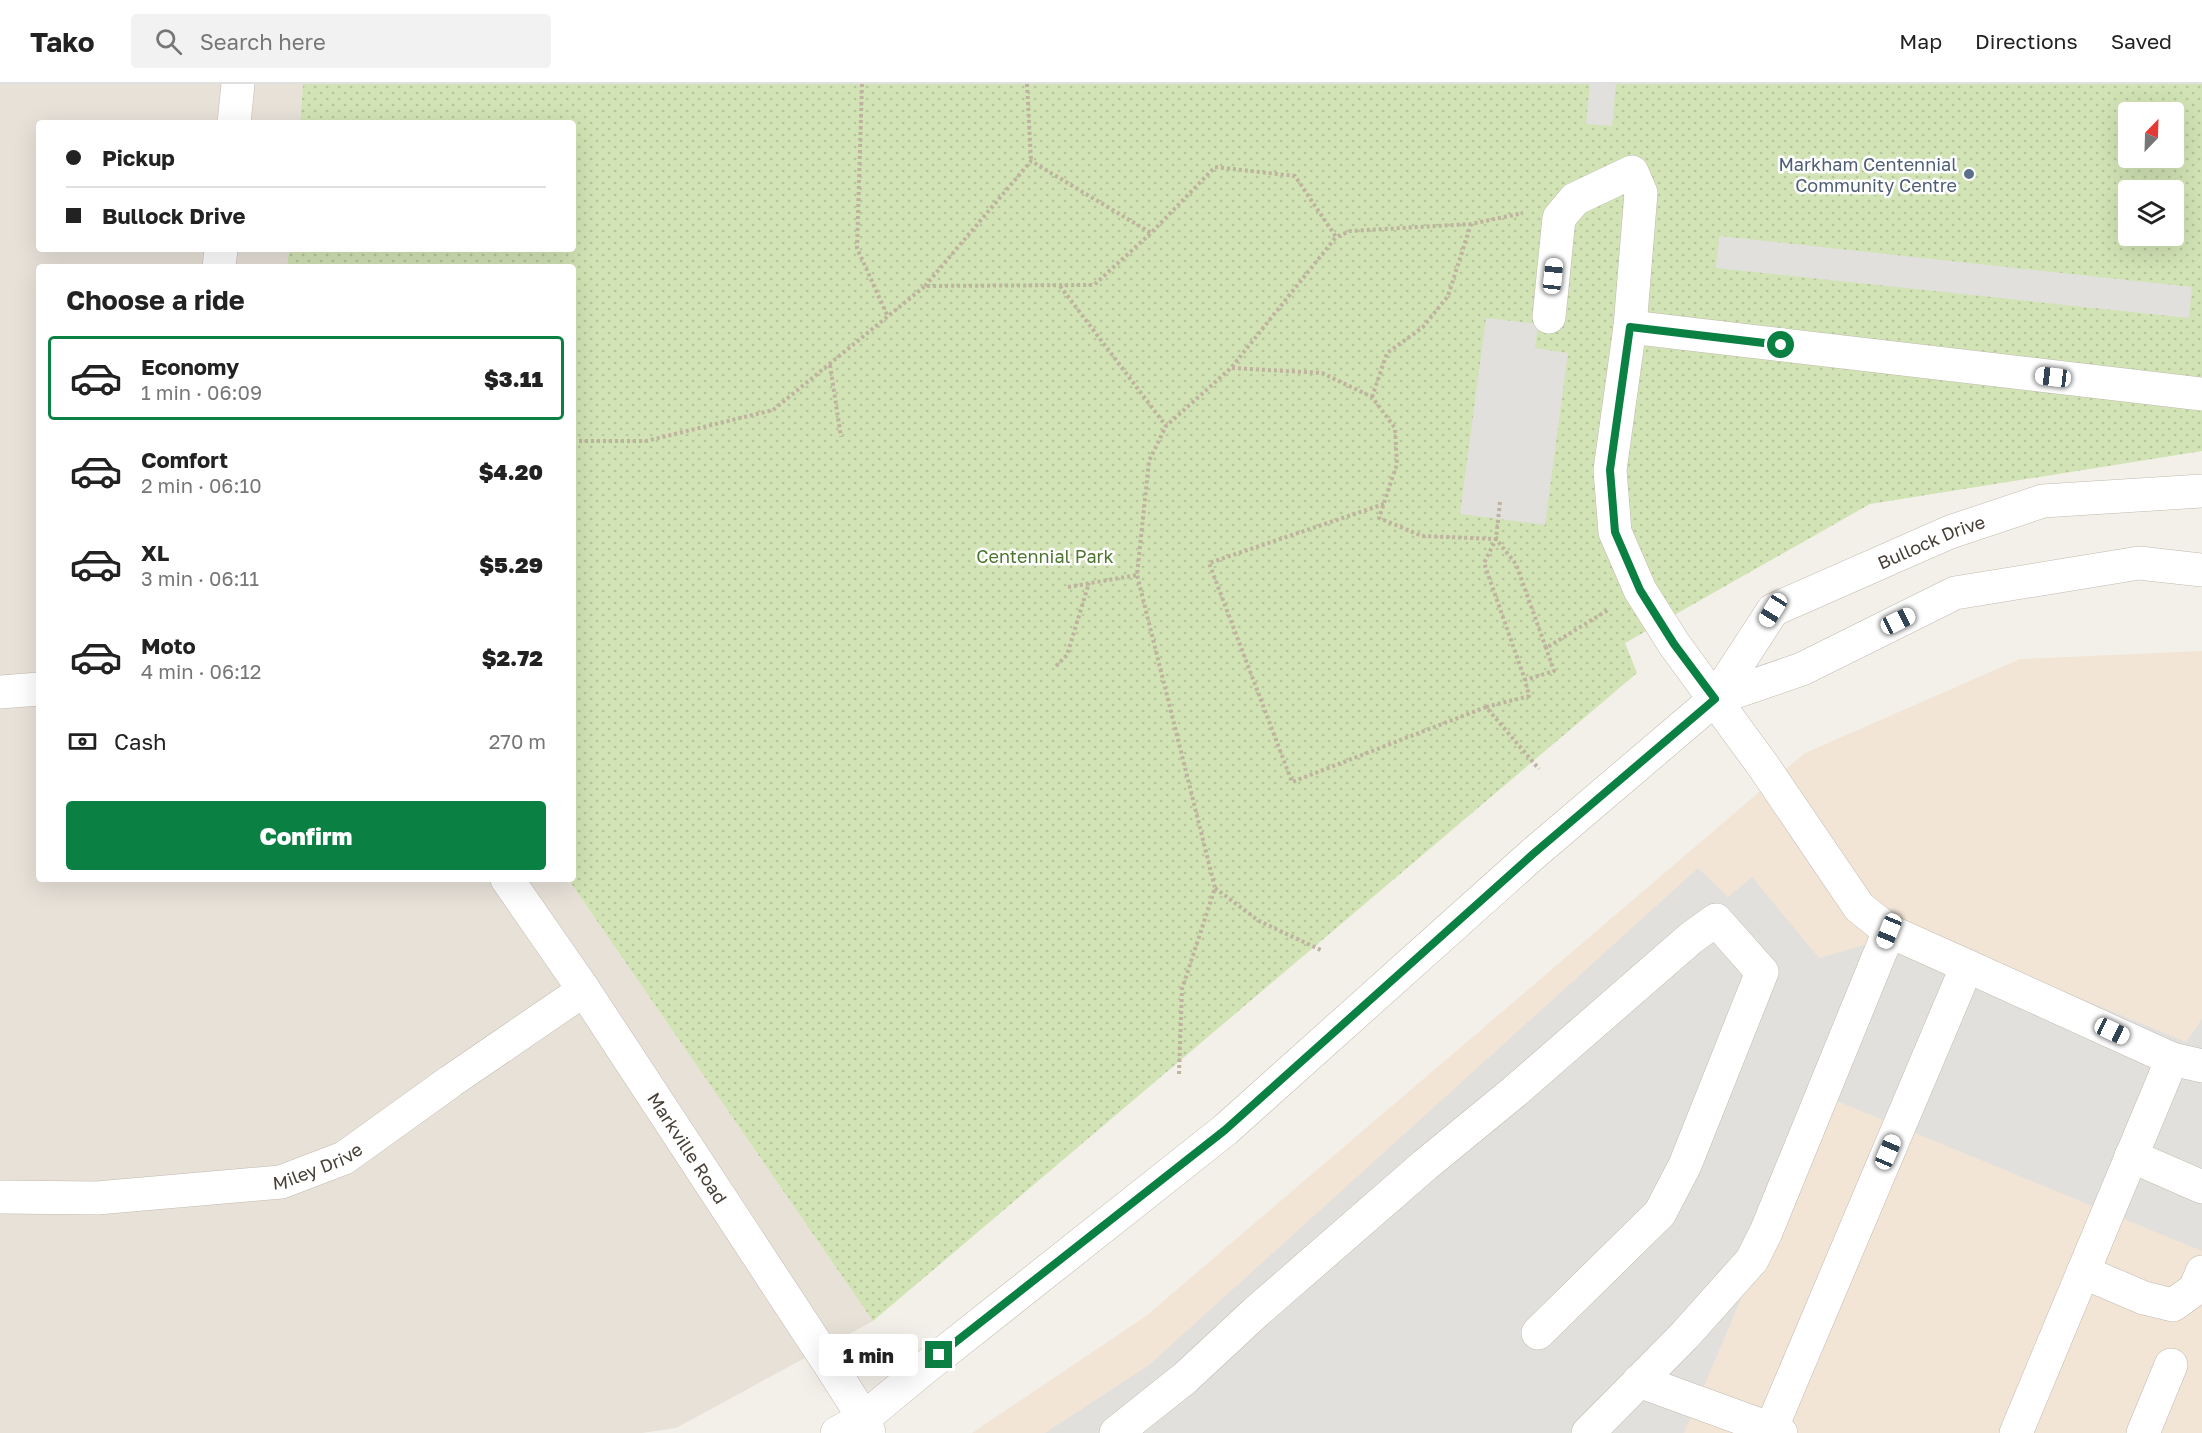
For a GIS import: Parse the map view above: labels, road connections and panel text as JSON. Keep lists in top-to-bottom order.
{
  "streets": {
    "street": ["Bullock Drive", "Markville Road", "Miley Drive"]
  },
  "crossings": [
    ["Bullock Drive", "Markville Road"],
    ["Markville Road", "Miley Drive"]
  ],
  "parks": ["Centennial Park"],
  "places": ["Markham Centennial Community Centre"],
  "north": "top right",
  "page": {
    "header": "Tako",
    "search": "Search here",
    "nav": ["Map", "Directions", "Saved"],
    "banner": ["Pickup", "Bullock Drive"],
    "heading": "Choose a ride",
    "list": [
      {
        "name": "Economy",
        "note": "1 min · 06:09",
        "value": "$3.11"
      },
      {
        "name": "Comfort",
        "note": "2 min · 06:10",
        "value": "$4.20"
      },
      {
        "name": "XL",
        "note": "3 min · 06:11",
        "value": "$5.29"
      },
      {
        "name": "Moto",
        "note": "4 min · 06:12",
        "value": "$2.72"
      }
    ],
    "pay": ["Cash", "270 m"],
    "buttons": "Confirm",
    "bubble": "1 min"
  }
}
